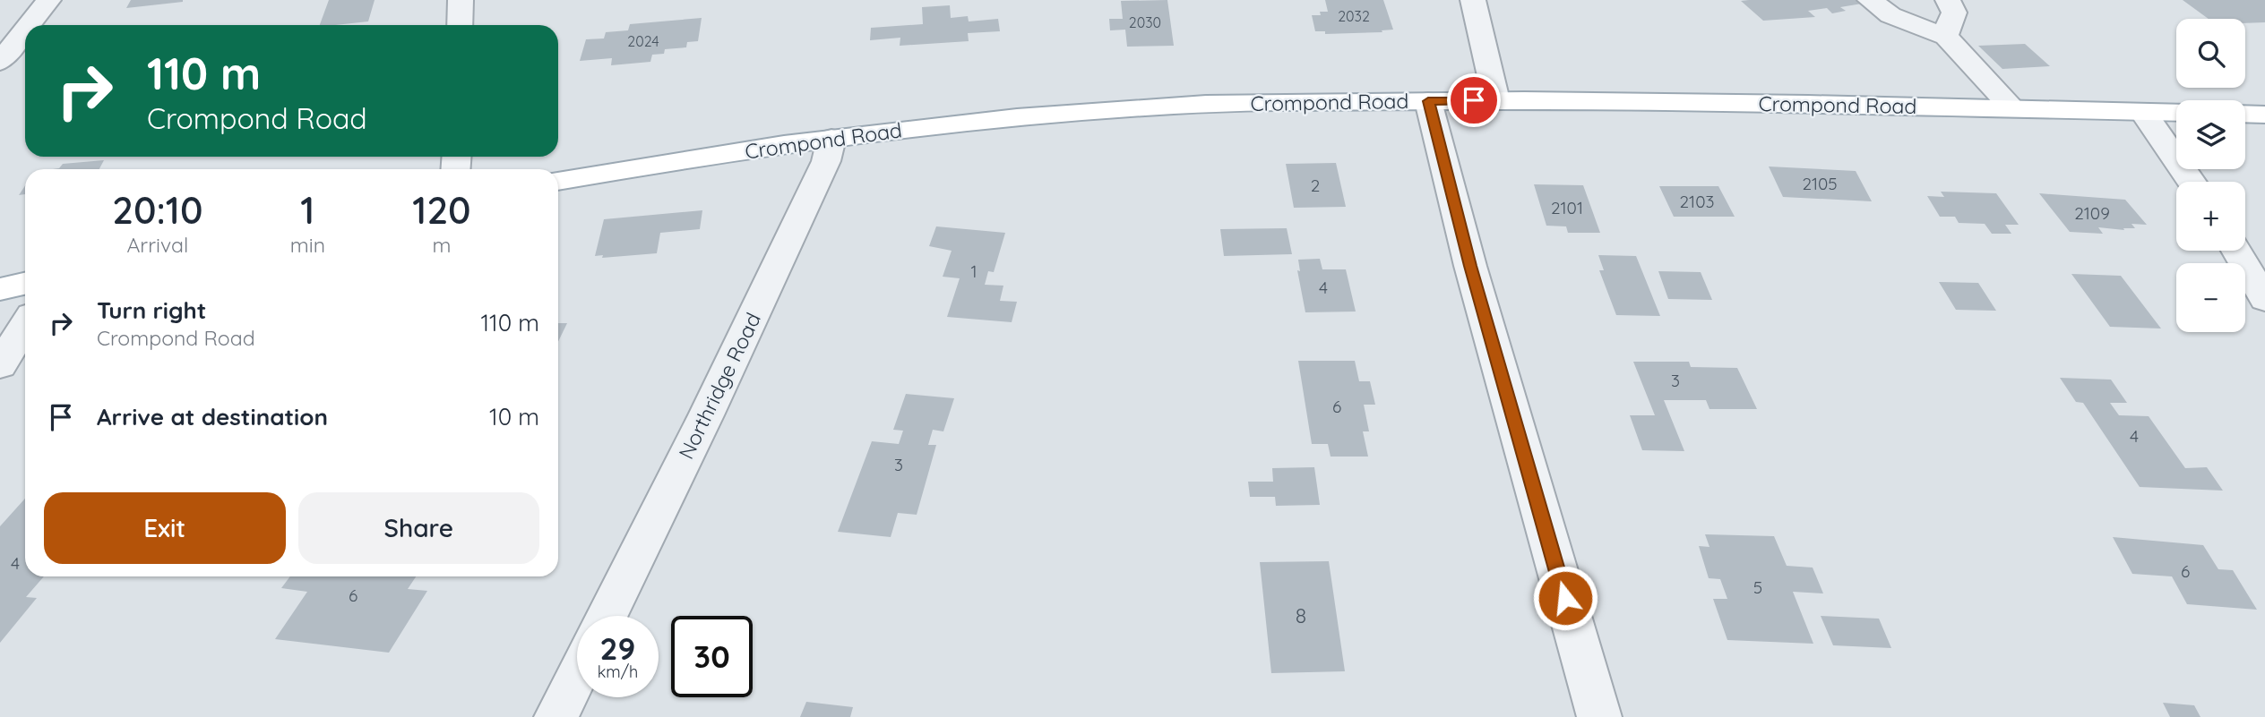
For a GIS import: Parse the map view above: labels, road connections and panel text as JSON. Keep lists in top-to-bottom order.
{
  "streets": {
    "main road": ["Crompond Road"],
    "street": ["Northridge Road"]
  },
  "crossings": [
    ["Crompond Road", "Northridge Road"]
  ],
  "house_numbers": [
    "2032",
    "2030",
    "2024",
    "2105",
    "2",
    "2103",
    "2101",
    "2109",
    "1",
    "4",
    "3",
    "6",
    "4",
    "3",
    "4",
    "6",
    "5",
    "6",
    "8"
  ],
  "page": {
    "map_buttons": ["+", "−"],
    "turn": ["110 m", "Crompond Road"],
    "eta": [
      "20:10",
      "Arrival",
      "1",
      "min",
      "120",
      "m"
    ],
    "list": [
      {
        "name": "Turn right",
        "note": "Crompond Road",
        "value": "110 m"
      },
      {
        "name": "Arrive at destination",
        "value": "10 m"
      }
    ],
    "buttons": ["Exit", "Share"],
    "speed": "29 km/h",
    "limit": "30"
  }
}
